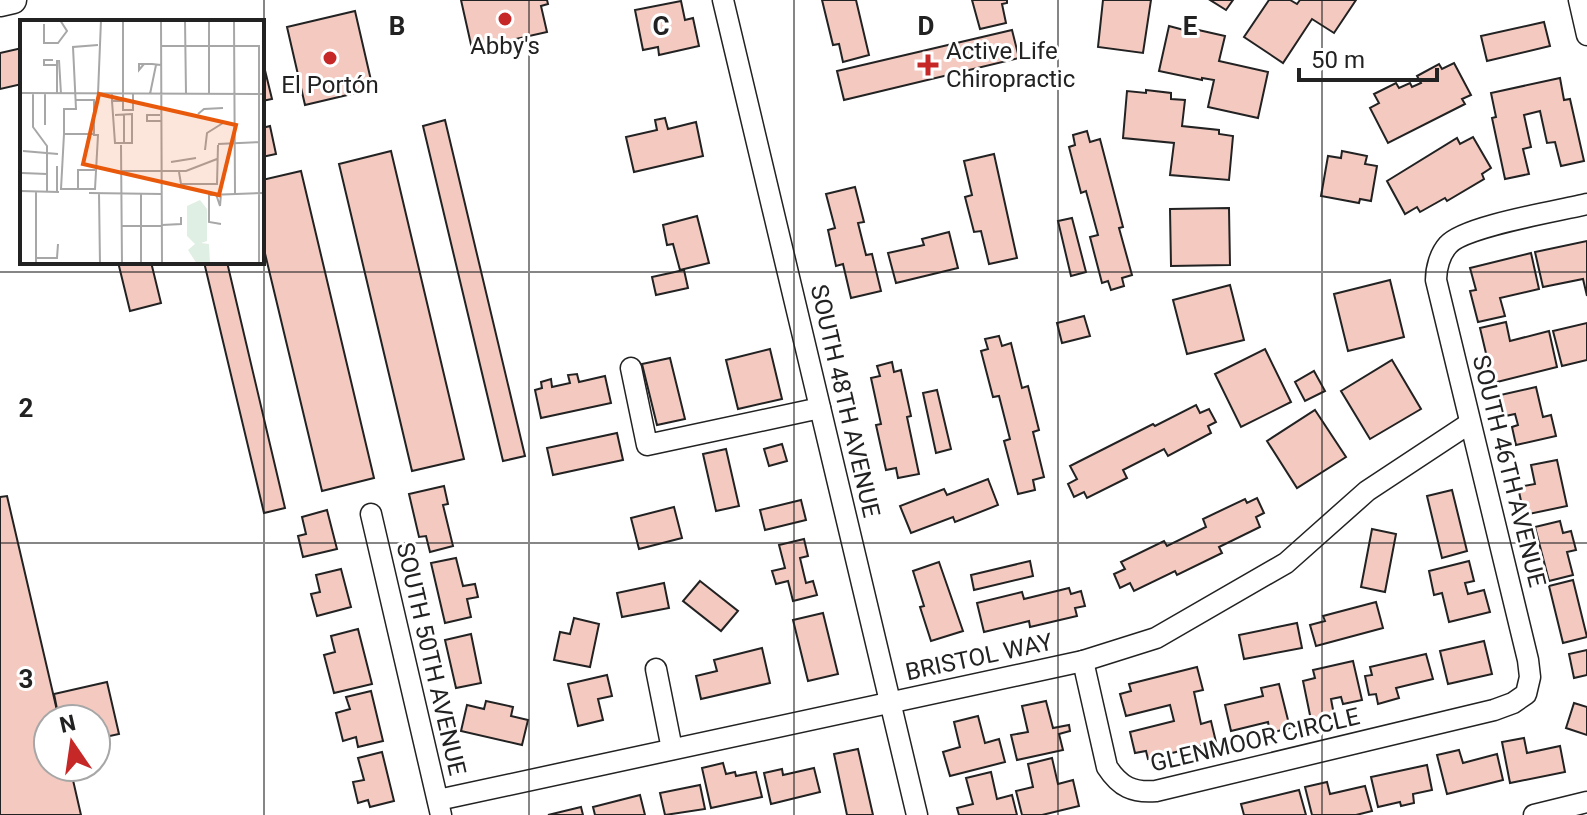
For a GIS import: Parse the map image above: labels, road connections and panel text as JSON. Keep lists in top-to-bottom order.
{
  "streets": {
    "street": [
      "SOUTH 48TH AVENUE",
      "SOUTH 46TH AVENUE",
      "BRISTOL WAY",
      "SOUTH 50TH AVENUE",
      "GLENMOOR CIRCLE"
    ]
  },
  "crossings": [
    ["SOUTH 48TH AVENUE", "BRISTOL WAY"],
    ["SOUTH 46TH AVENUE", "BRISTOL WAY"],
    ["SOUTH 46TH AVENUE", "GLENMOOR CIRCLE"],
    ["BRISTOL WAY", "SOUTH 50TH AVENUE"],
    ["BRISTOL WAY", "GLENMOOR CIRCLE"]
  ],
  "places": {
    "other": ["Abby's", "El Portón"],
    "health": ["Active Life Chiropractic"]
  },
  "scale_bar": "50 m",
  "north": "top",
  "grid": {
    "columns": [
      "B",
      "C",
      "D",
      "E"
    ],
    "rows": ["2", "3"]
  }
}
